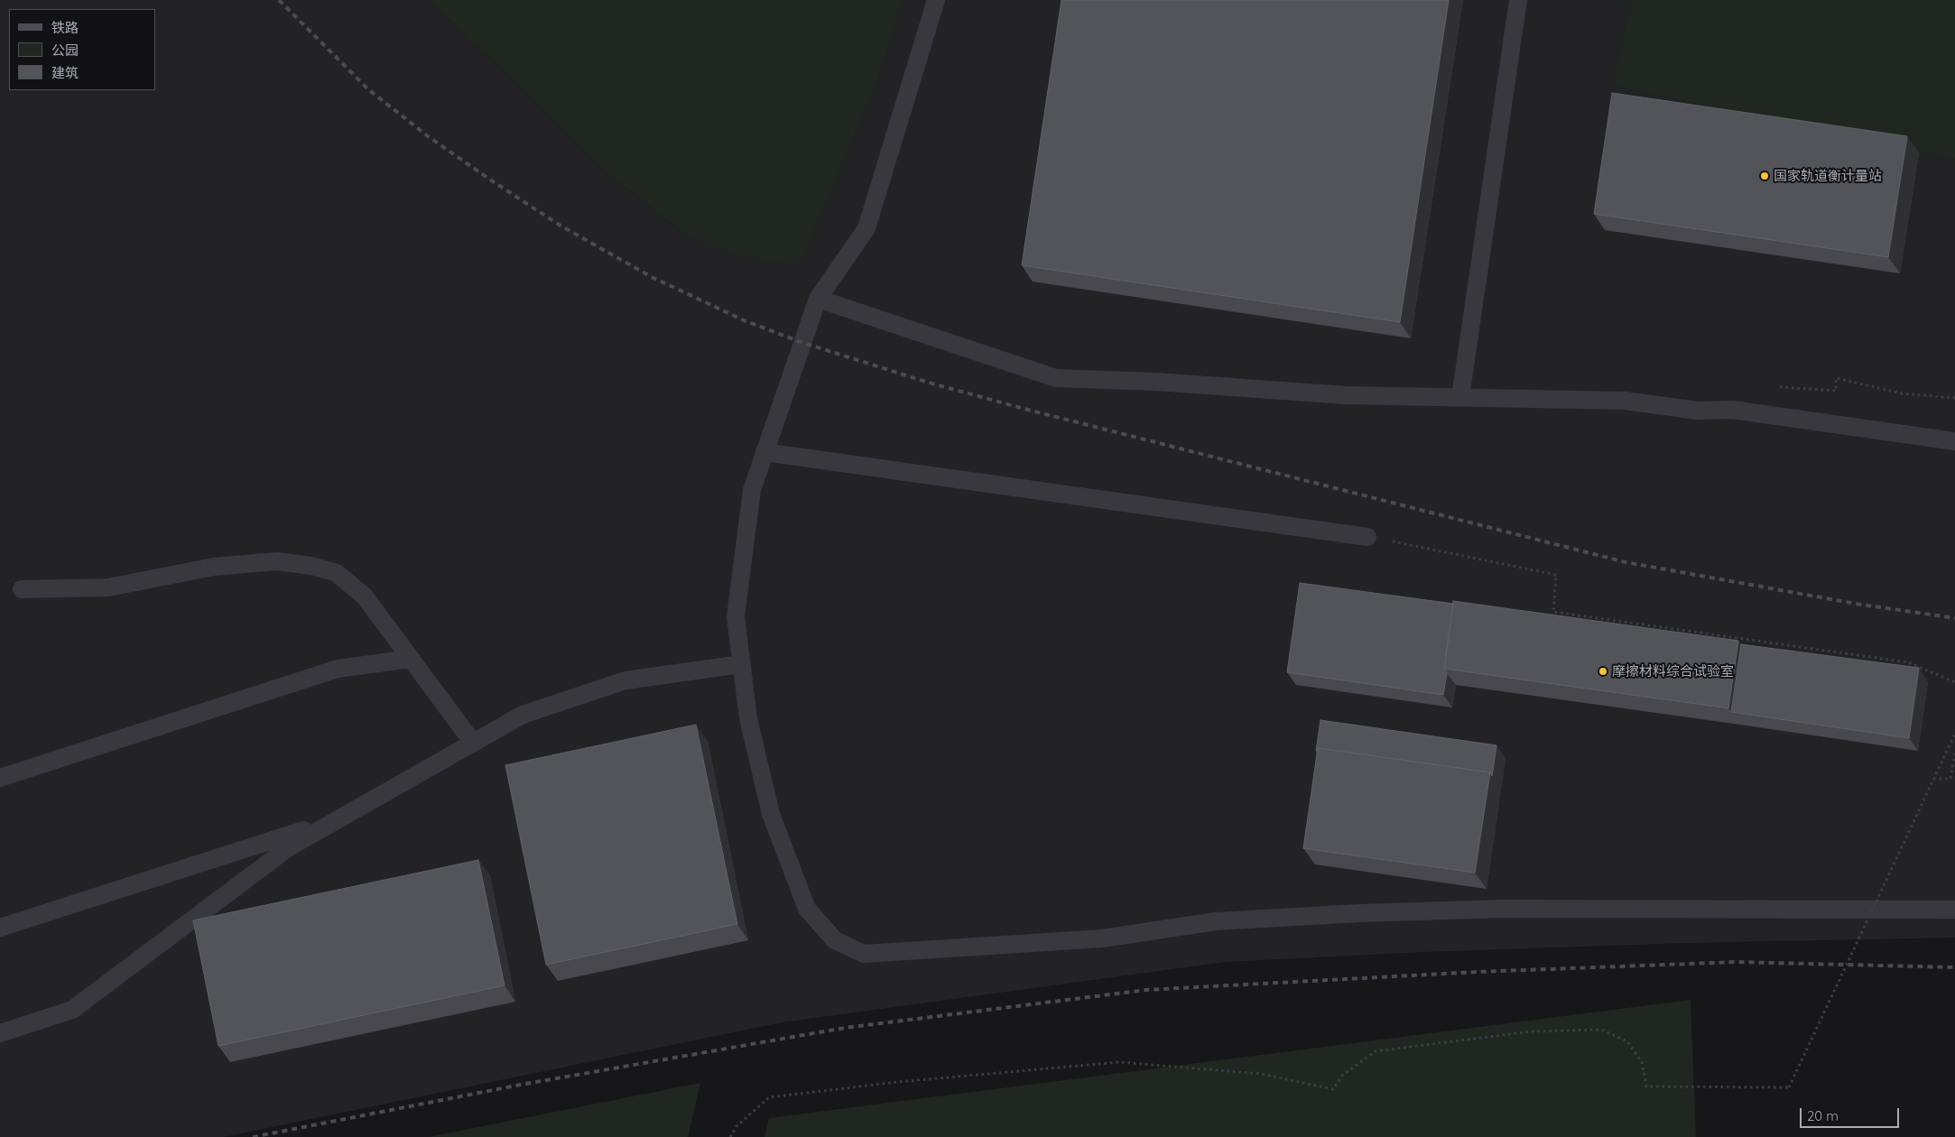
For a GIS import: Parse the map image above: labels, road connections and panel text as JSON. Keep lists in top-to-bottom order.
{
  "places": ["国家轨道衡计量站", "摩擦材料综合试验室"],
  "legend": ["铁路", "公园", "建筑"],
  "scale_bar": "20 m"
}
